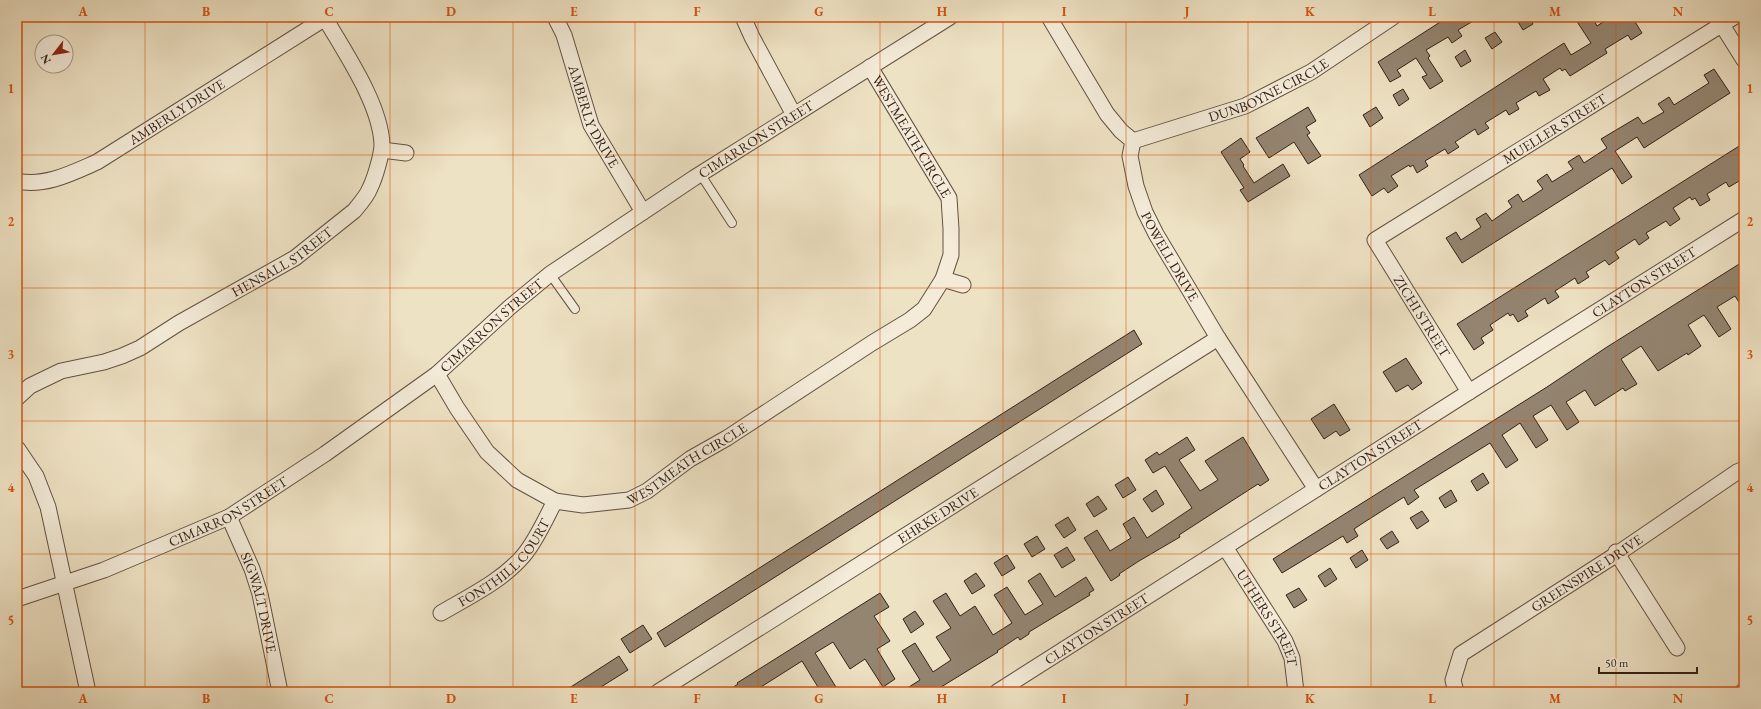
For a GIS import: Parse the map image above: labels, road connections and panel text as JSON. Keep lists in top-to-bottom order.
{
  "streets": {
    "street": [
      "DUNBOYNE CIRCLE",
      "AMBERLY DRIVE",
      "MUELLER STREET",
      "WESTMEATH CIRCLE",
      "CIMARRON STREET",
      "POWELL DRIVE",
      "HENSALL STREET",
      "CLAYTON STREET",
      "ZICHI STREET",
      "EHRKE DRIVE",
      "FONTHILL COURT",
      "GREENSPIRE DRIVE",
      "SIGWALT DRIVE",
      "UTHERS STREET"
    ]
  },
  "crossings": [
    ["DUNBOYNE CIRCLE", "POWELL DRIVE"],
    ["AMBERLY DRIVE", "CIMARRON STREET"],
    ["AMBERLY DRIVE", "HENSALL STREET"],
    ["MUELLER STREET", "ZICHI STREET"],
    ["WESTMEATH CIRCLE", "CIMARRON STREET"],
    ["WESTMEATH CIRCLE", "FONTHILL COURT"],
    ["CIMARRON STREET", "SIGWALT DRIVE"],
    ["POWELL DRIVE", "CLAYTON STREET"],
    ["POWELL DRIVE", "EHRKE DRIVE"],
    ["CLAYTON STREET", "ZICHI STREET"],
    ["CLAYTON STREET", "UTHERS STREET"]
  ],
  "scale_bar": "50 m",
  "north": "bottom left",
  "grid": {
    "columns": [
      "A",
      "B",
      "C",
      "D",
      "E",
      "F",
      "G",
      "H",
      "I",
      "J",
      "K",
      "L",
      "M",
      "N"
    ],
    "rows": [
      "1",
      "2",
      "3",
      "4",
      "5"
    ]
  }
}
